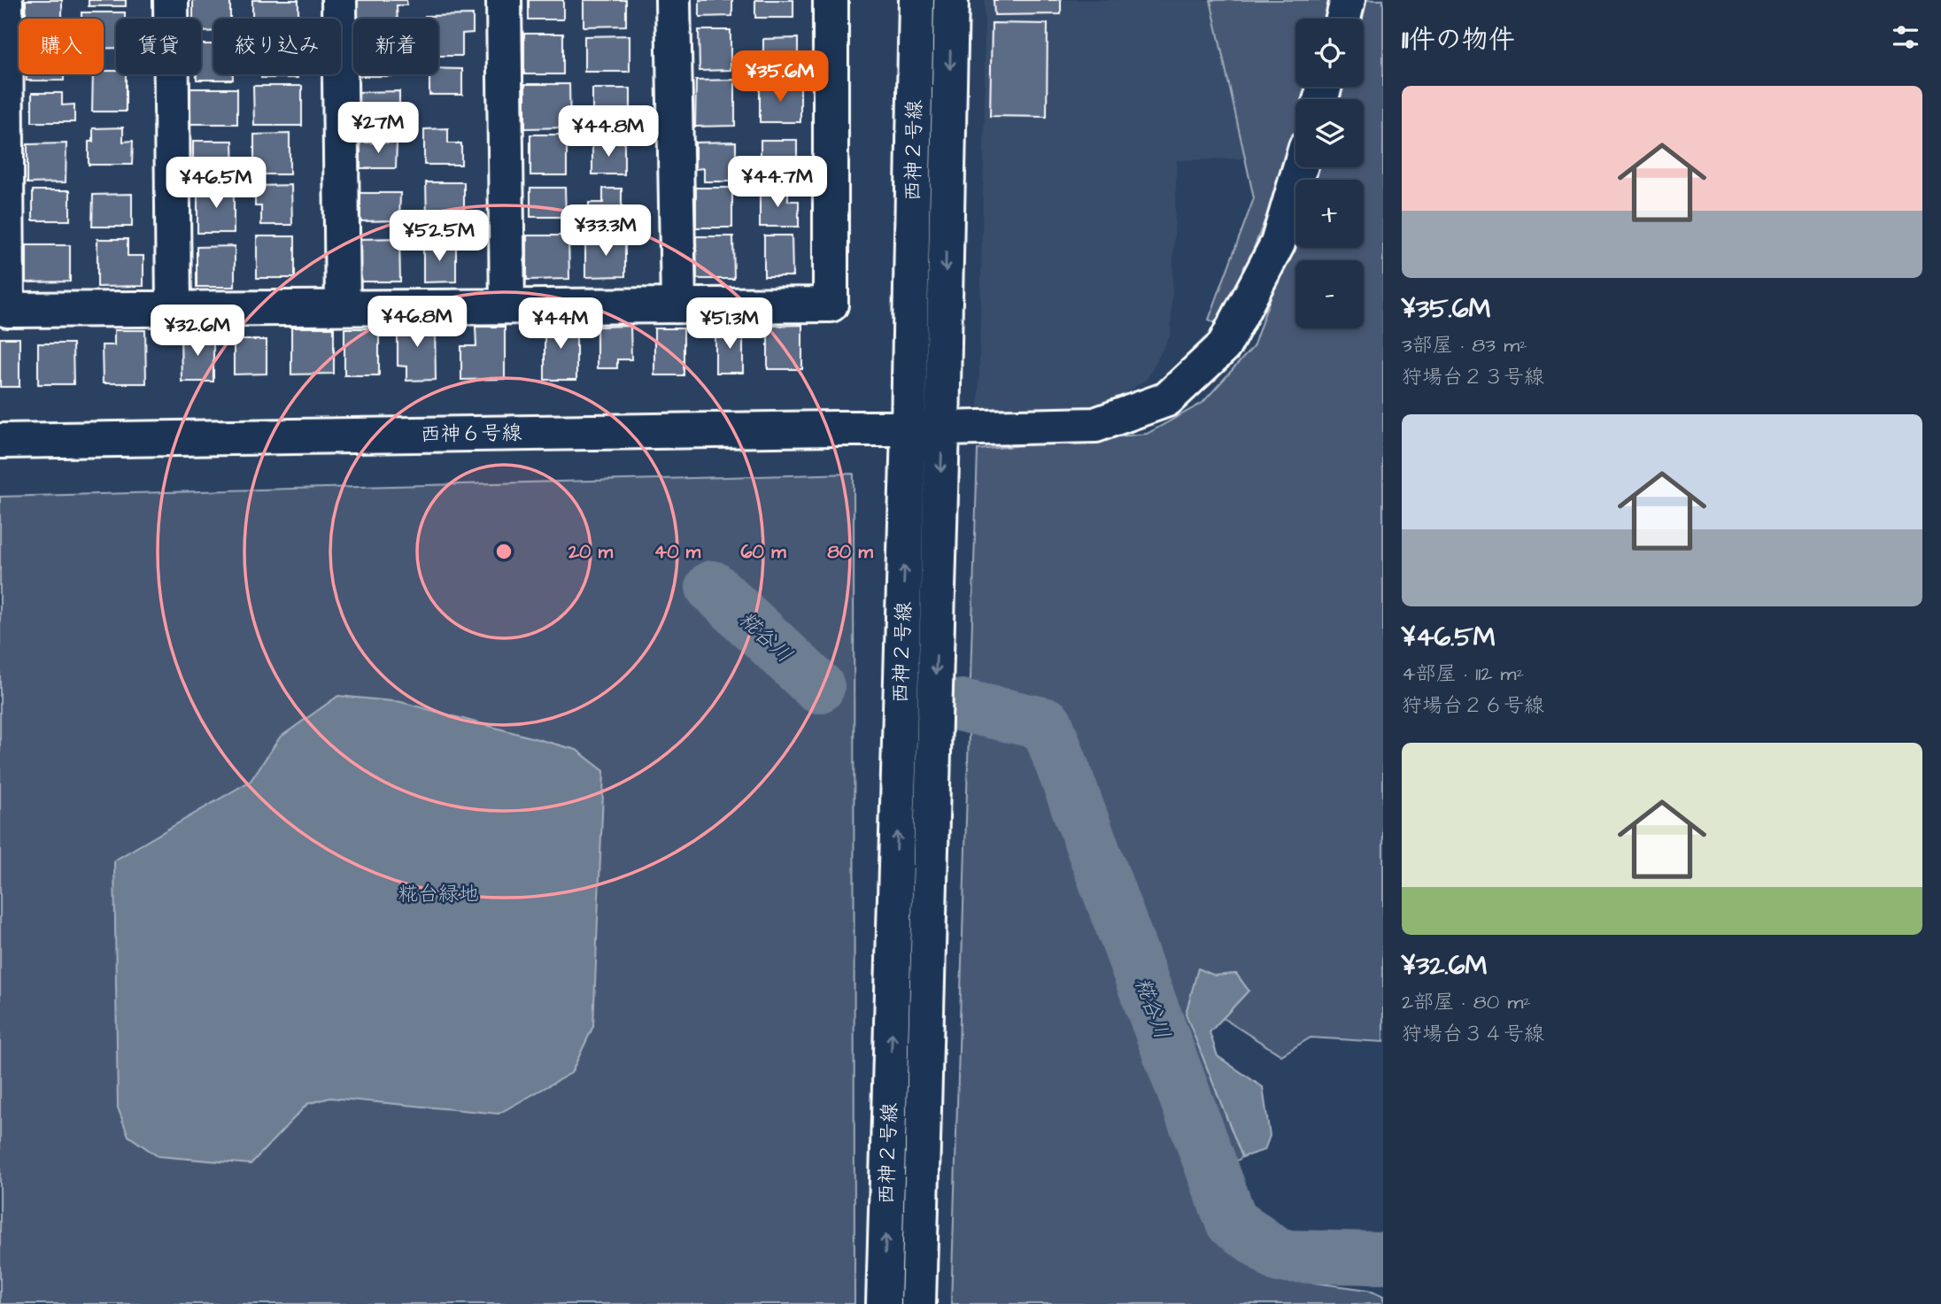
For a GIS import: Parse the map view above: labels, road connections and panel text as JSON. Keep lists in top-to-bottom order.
{
  "streets": {
    "street": ["西神２号線", "西神６号線"]
  },
  "crossings": [
    ["西神２号線", "西神６号線"]
  ],
  "water": ["糀谷川"],
  "parks": ["糀台緑地"],
  "page": {
    "heading": "11件の物件",
    "map_buttons": ["+", "−"],
    "chip": [
      "購入",
      "賃貸",
      "絞り込み",
      "新着"
    ],
    "price": [
      "¥35.6M",
      "¥27M",
      "¥44.8M",
      "¥44.7M",
      "¥46.5M",
      "¥33.3M",
      "¥52.5M",
      "¥46.8M",
      "¥44M",
      "¥51.3M",
      "¥32.6M"
    ],
    "list": [
      {
        "name": "¥35.6M",
        "note": "3部屋 · 83 m² · 狩場台２３号線"
      },
      {
        "name": "¥46.5M",
        "note": "4部屋 · 112 m² · 狩場台２６号線"
      },
      {
        "name": "¥32.6M",
        "note": "2部屋 · 80 m² · 狩場台３４号線"
      }
    ]
  },
  "rings": [
    "20 m",
    "40 m",
    "60 m",
    "80 m"
  ]
}
